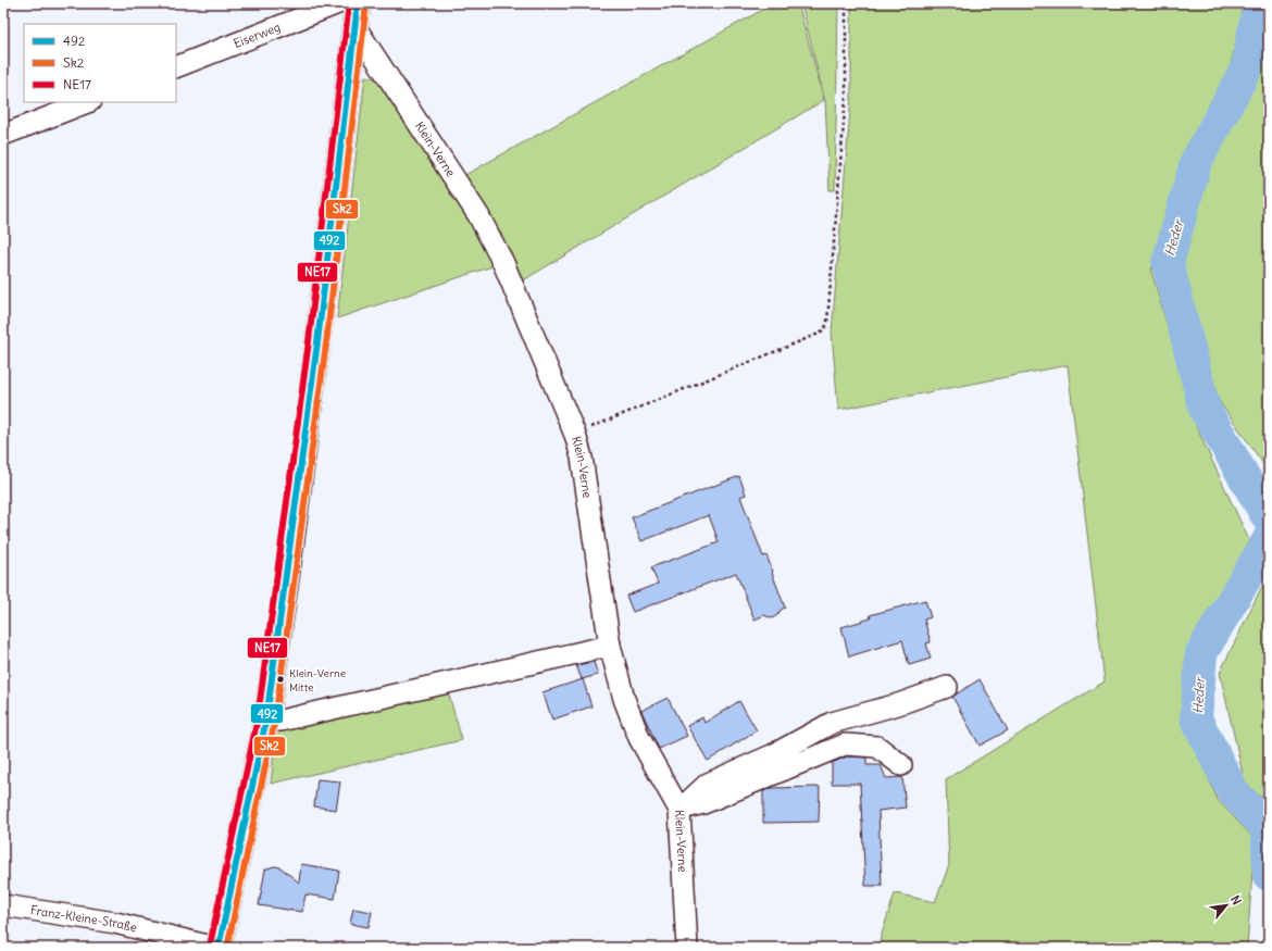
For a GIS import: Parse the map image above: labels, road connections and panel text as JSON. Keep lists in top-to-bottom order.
{
  "streets": {
    "street": ["Eiserweg", "Klein-Verne", "Franz-Kleine-Straße"]
  },
  "water": ["Heder"],
  "places": ["Klein-Verne Mitte"],
  "lines": ["transit line 492", "transit line NE17", "transit line Sk2"],
  "legend": ["492", "Sk2", "NE17"],
  "north": "top right"
}
